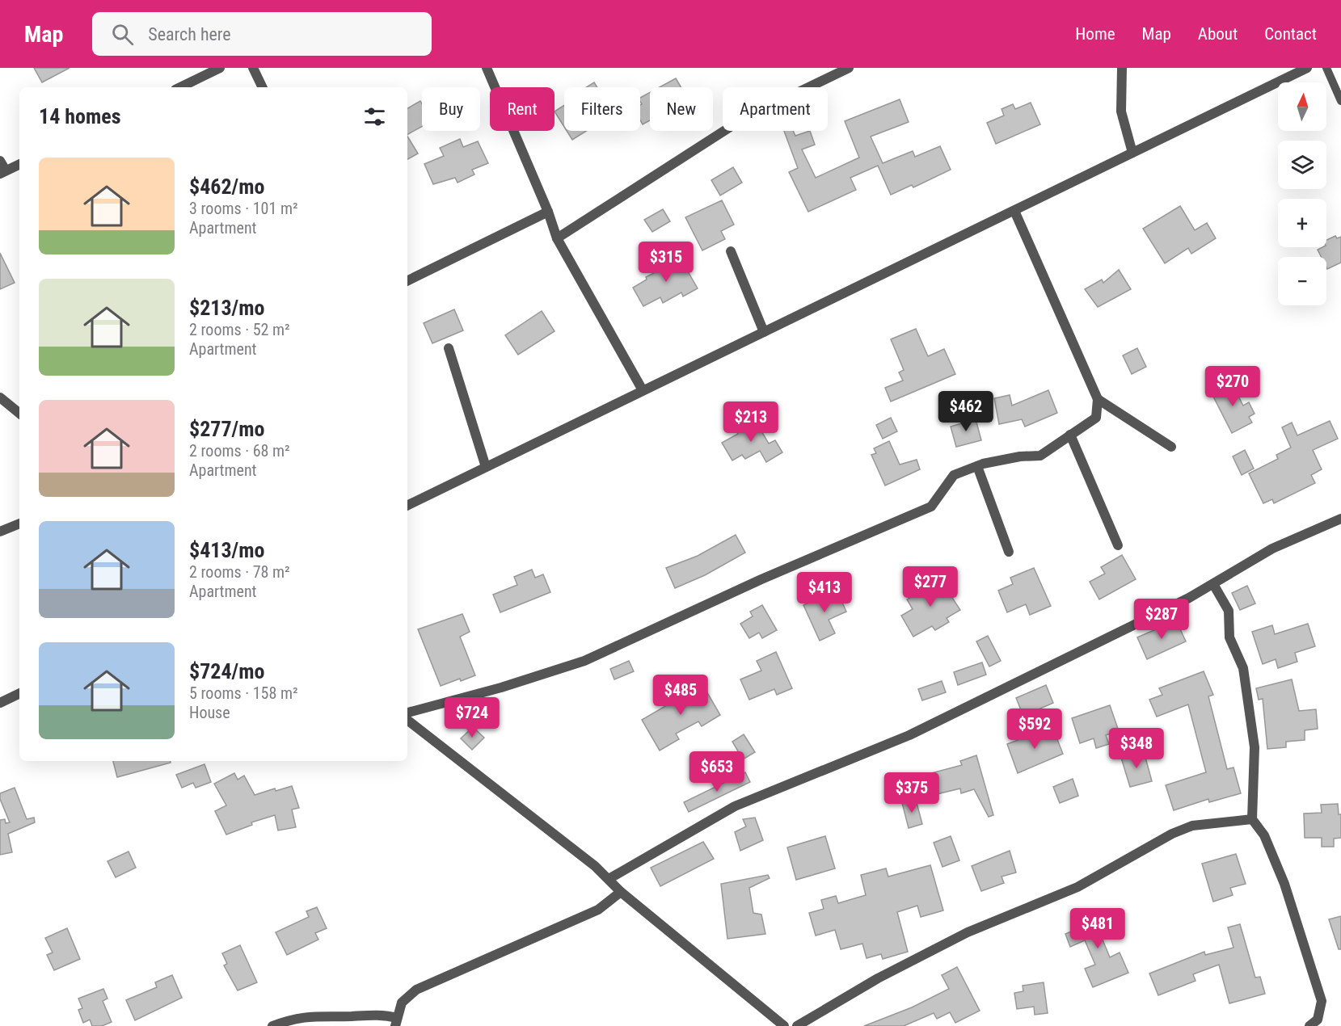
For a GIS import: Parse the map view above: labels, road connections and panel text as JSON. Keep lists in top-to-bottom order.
{
  "north": "top",
  "page": {
    "header": "Map",
    "search": "Search here",
    "nav": [
      "Home",
      "Map",
      "About",
      "Contact"
    ],
    "map_buttons": ["+", "−"],
    "chip": [
      "Buy",
      "Rent",
      "Filters",
      "New",
      "Apartment"
    ],
    "heading": "14 homes",
    "list": [
      {
        "name": "$462/mo",
        "note": "3 rooms · 101 m² · Apartment"
      },
      {
        "name": "$213/mo",
        "note": "2 rooms · 52 m² · Apartment"
      },
      {
        "name": "$277/mo",
        "note": "2 rooms · 68 m² · Apartment"
      },
      {
        "name": "$413/mo",
        "note": "2 rooms · 78 m² · Apartment"
      },
      {
        "name": "$724/mo",
        "note": "5 rooms · 158 m² · House"
      }
    ],
    "price": [
      "$315",
      "$270",
      "$462",
      "$213",
      "$277",
      "$413",
      "$287",
      "$485",
      "$724",
      "$592",
      "$348",
      "$653",
      "$375",
      "$481"
    ]
  }
}
